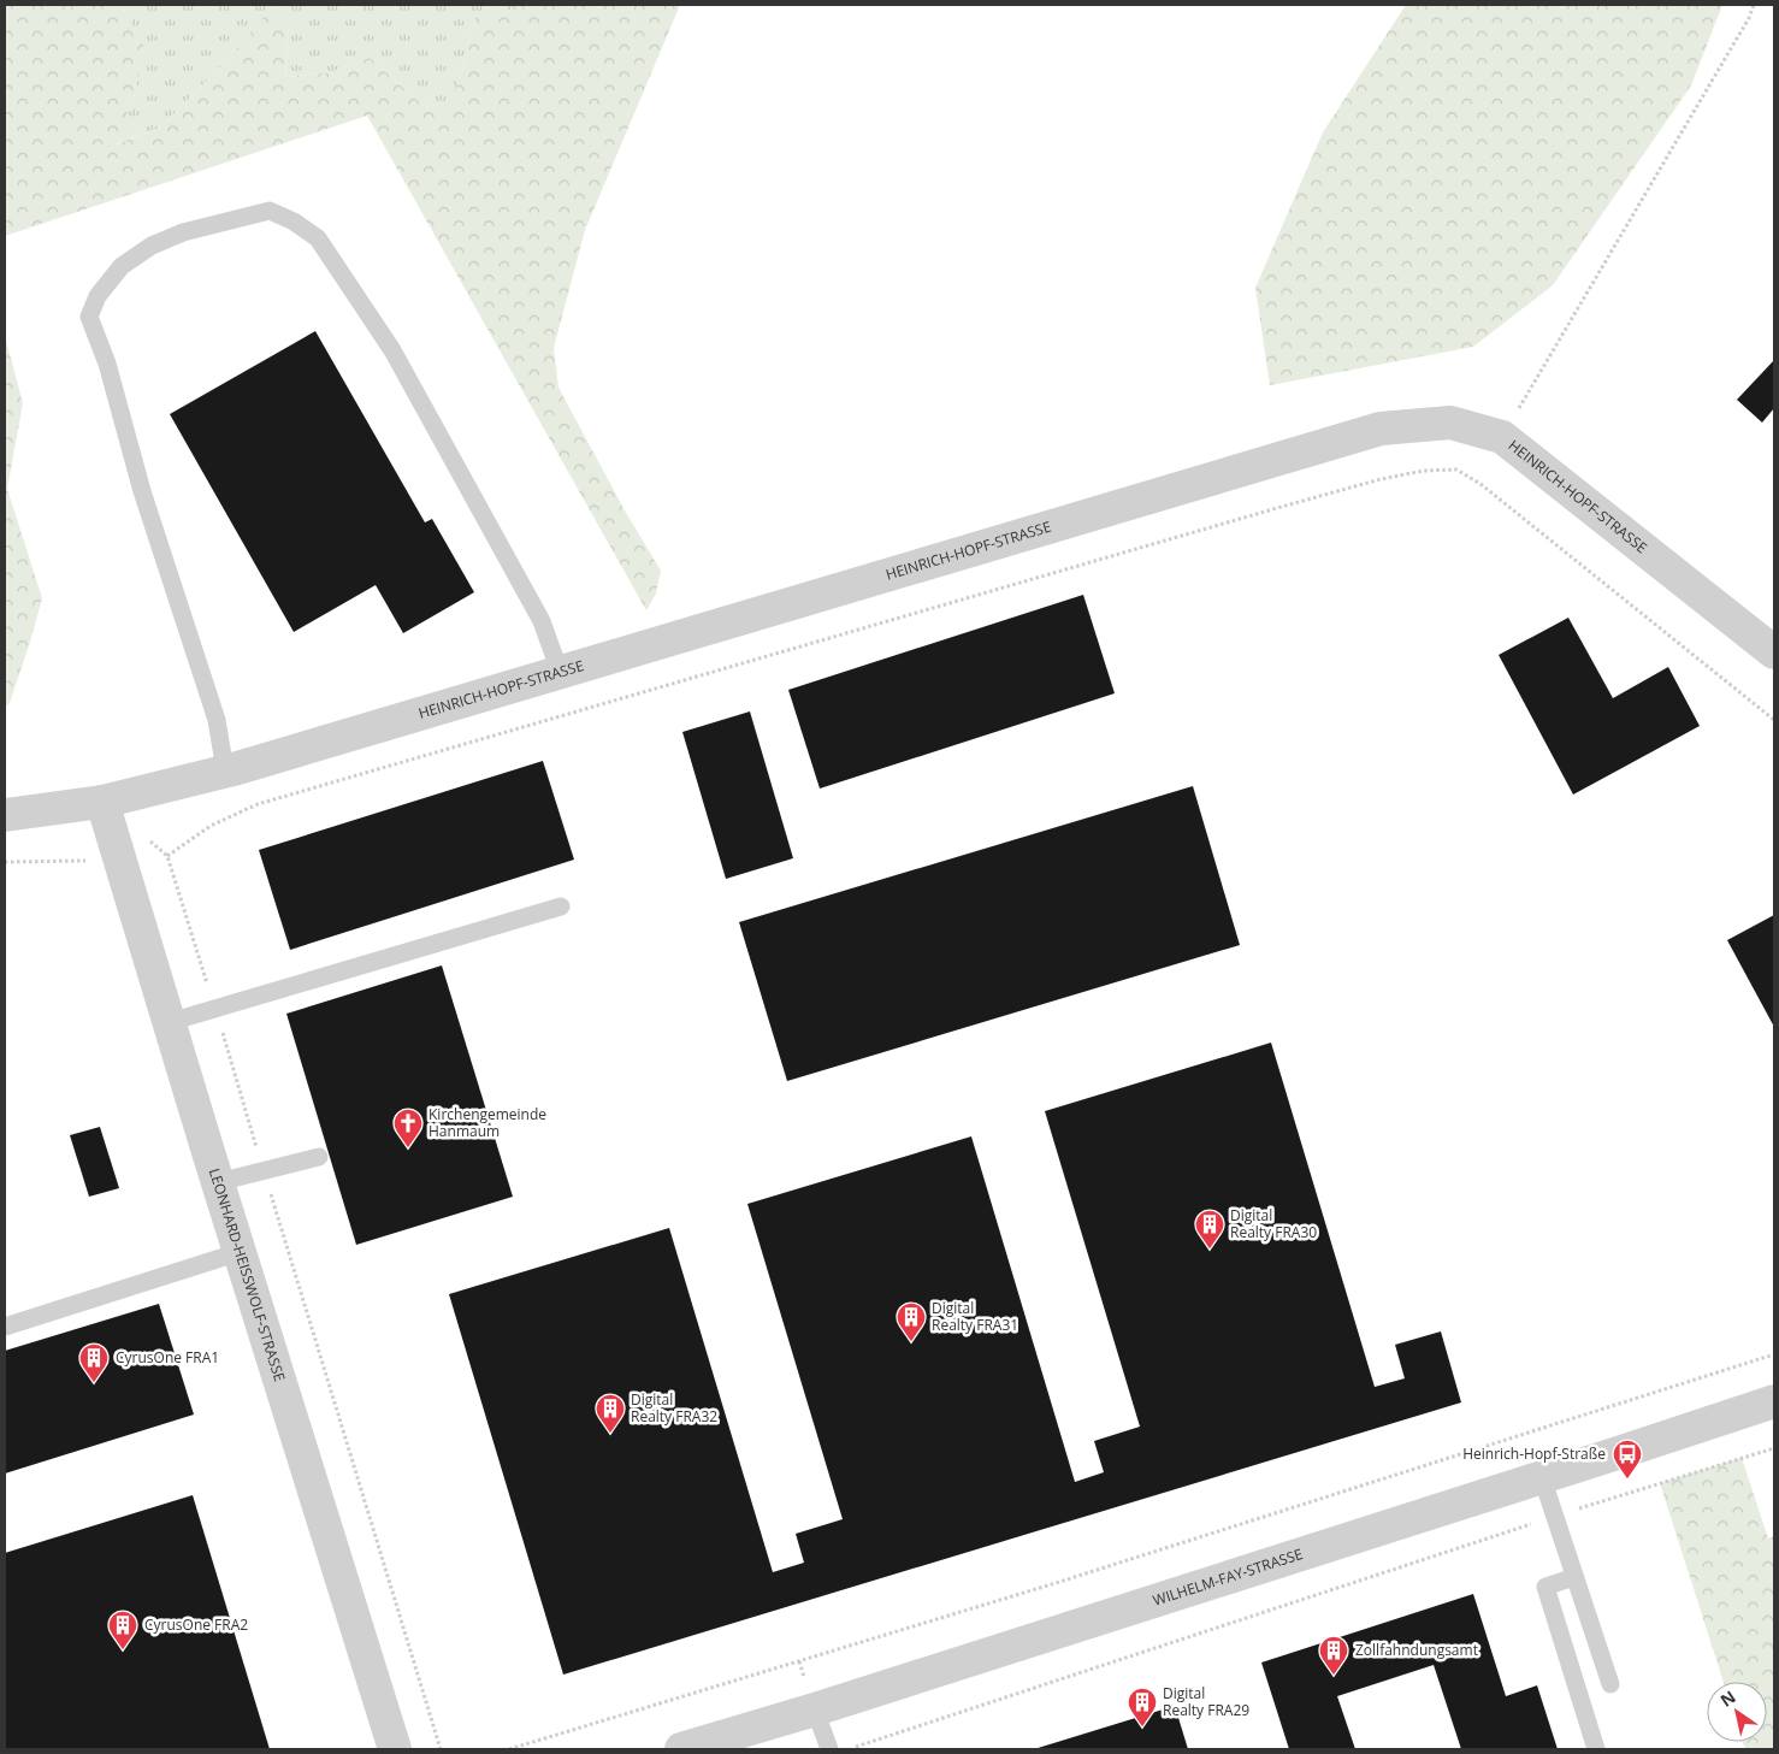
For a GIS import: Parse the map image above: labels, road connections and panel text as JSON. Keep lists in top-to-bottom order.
{
  "streets": {
    "street": ["HEINRICH-HOPF-STRASSE", "LEONHARD-HEISSWOLF-STRASSE", "WILHELM-FAY-STRASSE"]
  },
  "crossings": [
    ["HEINRICH-HOPF-STRASSE", "LEONHARD-HEISSWOLF-STRASSE"]
  ],
  "places": {
    "church": ["Kirchengemeinde Hanmaum"],
    "building": [
      "Digital Realty FRA30",
      "Digital Realty FRA31",
      "CyrusOne FRA1",
      "Digital Realty FRA32",
      "CyrusOne FRA2",
      "Zollfahndungsamt",
      "Digital Realty FRA29"
    ],
    "bus stop": ["Heinrich-Hopf-Straße"]
  },
  "north": "top left"
}
